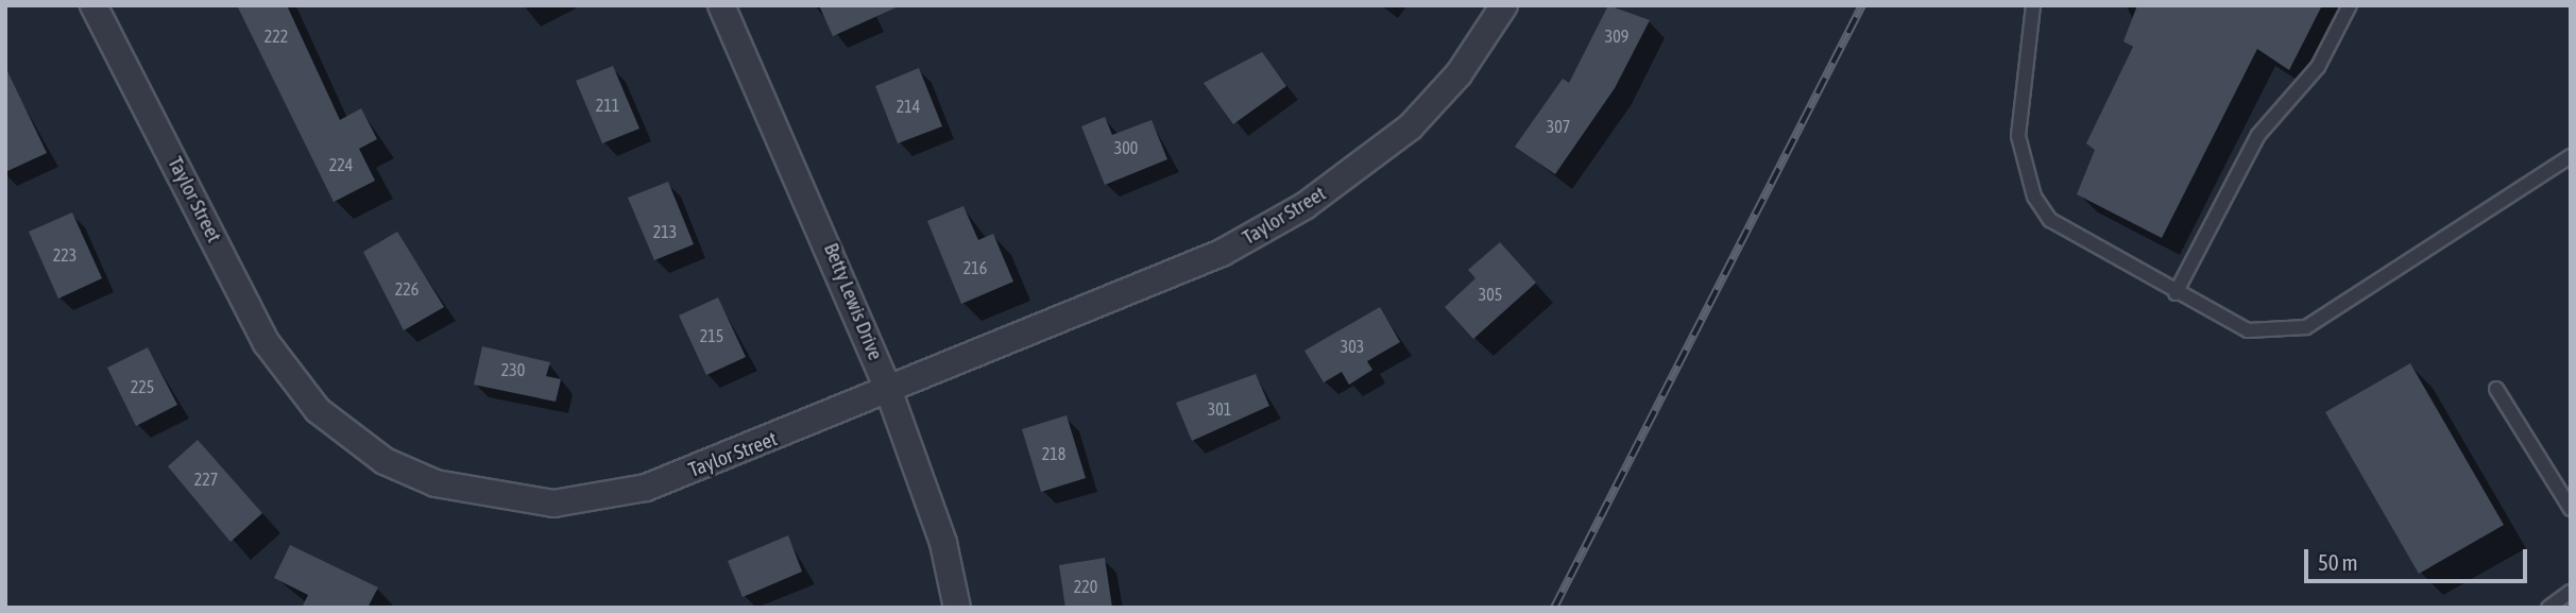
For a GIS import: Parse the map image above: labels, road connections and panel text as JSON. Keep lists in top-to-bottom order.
{
  "streets": {
    "street": ["Taylor Street", "Betty Lewis Drive"]
  },
  "crossings": [
    ["Taylor Street", "Betty Lewis Drive"]
  ],
  "house_numbers": [
    "222",
    "309",
    "211",
    "214",
    "307",
    "300",
    "224",
    "213",
    "223",
    "216",
    "226",
    "305",
    "215",
    "303",
    "230",
    "225",
    "301",
    "218",
    "227",
    "220"
  ],
  "scale_bar": "50 m"
}
